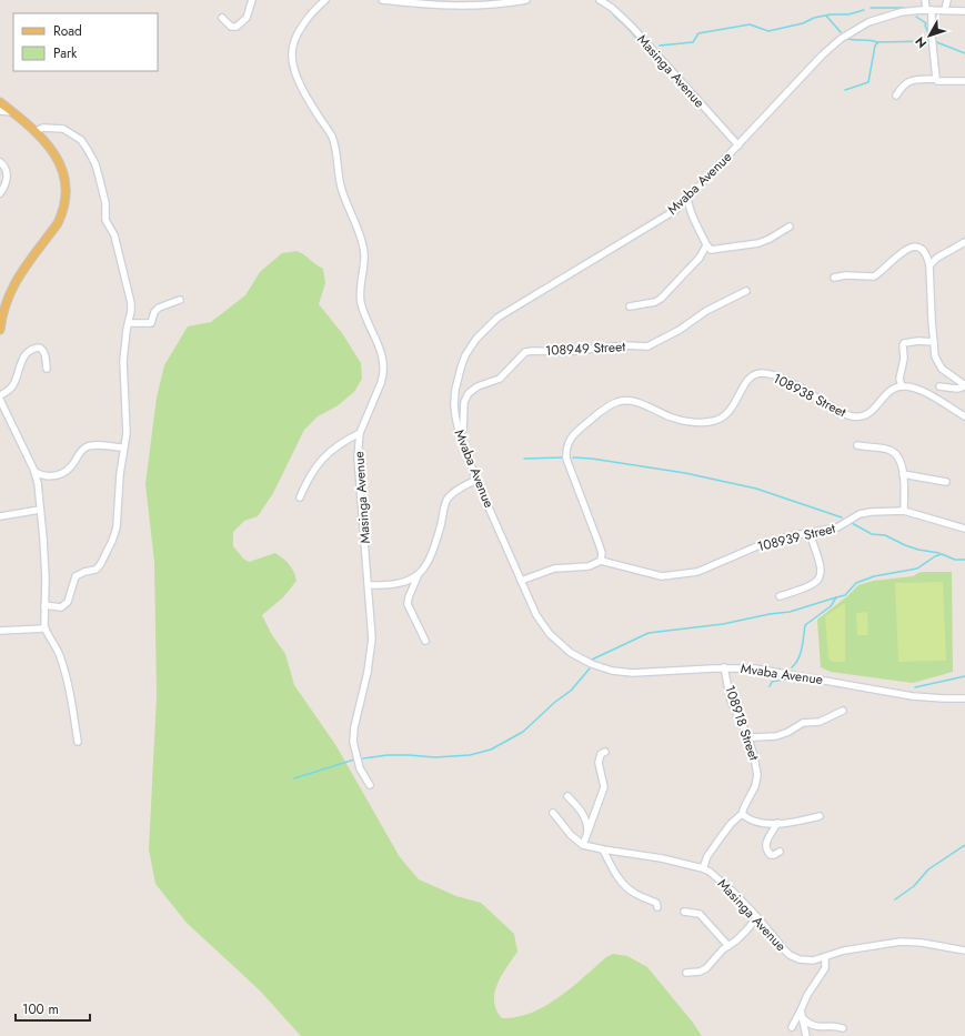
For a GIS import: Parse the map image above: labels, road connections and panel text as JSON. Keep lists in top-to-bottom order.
{
  "streets": {
    "street": [
      "Masinga Avenue",
      "Mvaba Avenue",
      "108949 Street",
      "108938 Street",
      "108939 Street",
      "108918 Street"
    ]
  },
  "crossings": [
    ["Masinga Avenue", "Mvaba Avenue"],
    ["Masinga Avenue", "108918 Street"],
    ["Mvaba Avenue", "108949 Street"],
    ["Mvaba Avenue", "108918 Street"],
    ["108938 Street", "108939 Street"]
  ],
  "legend": ["Road", "Park"],
  "scale_bar": "100 m",
  "north": "bottom left"
}
